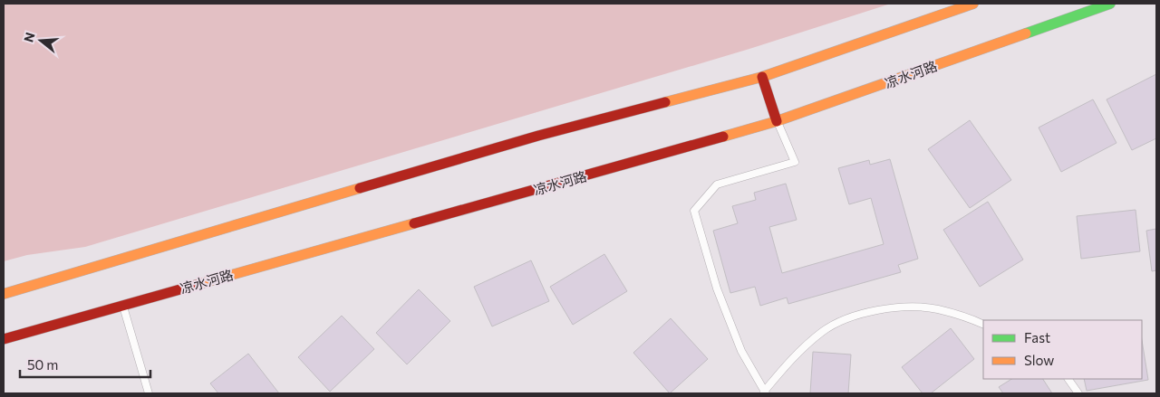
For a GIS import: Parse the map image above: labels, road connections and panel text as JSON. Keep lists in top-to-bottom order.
{
  "streets": {
    "street": ["凉水河路"]
  },
  "legend": ["Fast", "Slow"],
  "scale_bar": "50 m",
  "north": "left"
}
